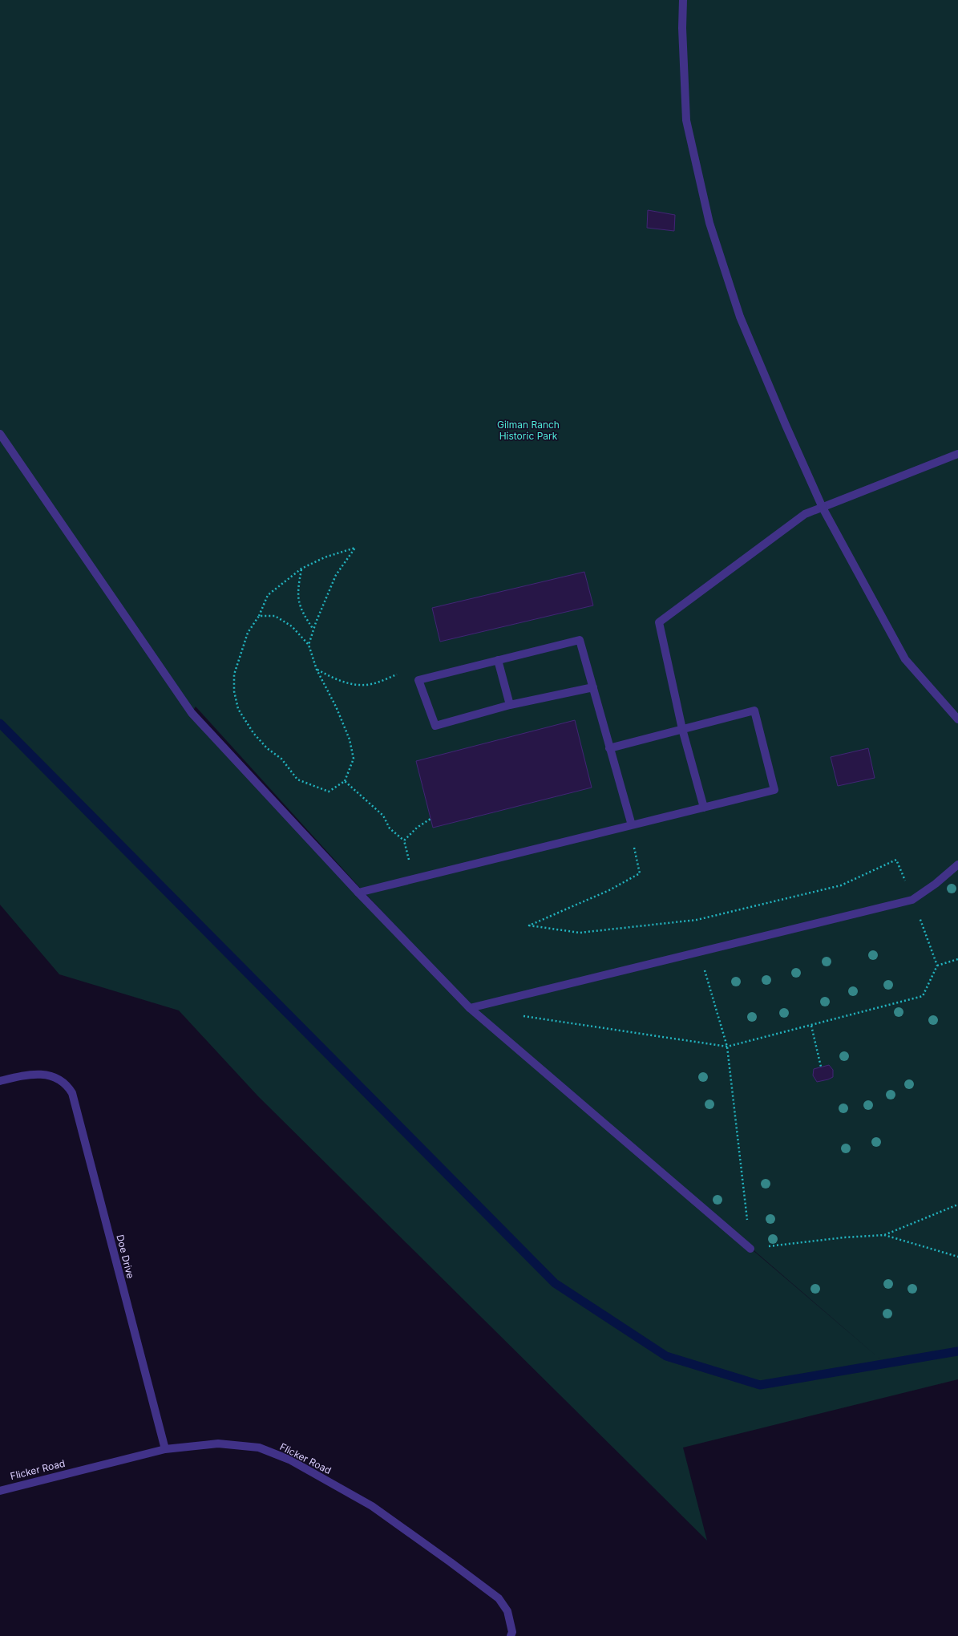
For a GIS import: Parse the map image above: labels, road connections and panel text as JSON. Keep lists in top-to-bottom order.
{
  "streets": {
    "street": ["Doe Drive", "Flicker Road"]
  },
  "crossings": [
    ["Doe Drive", "Flicker Road"]
  ],
  "parks": ["Gilman Ranch Historic Park"]
}
